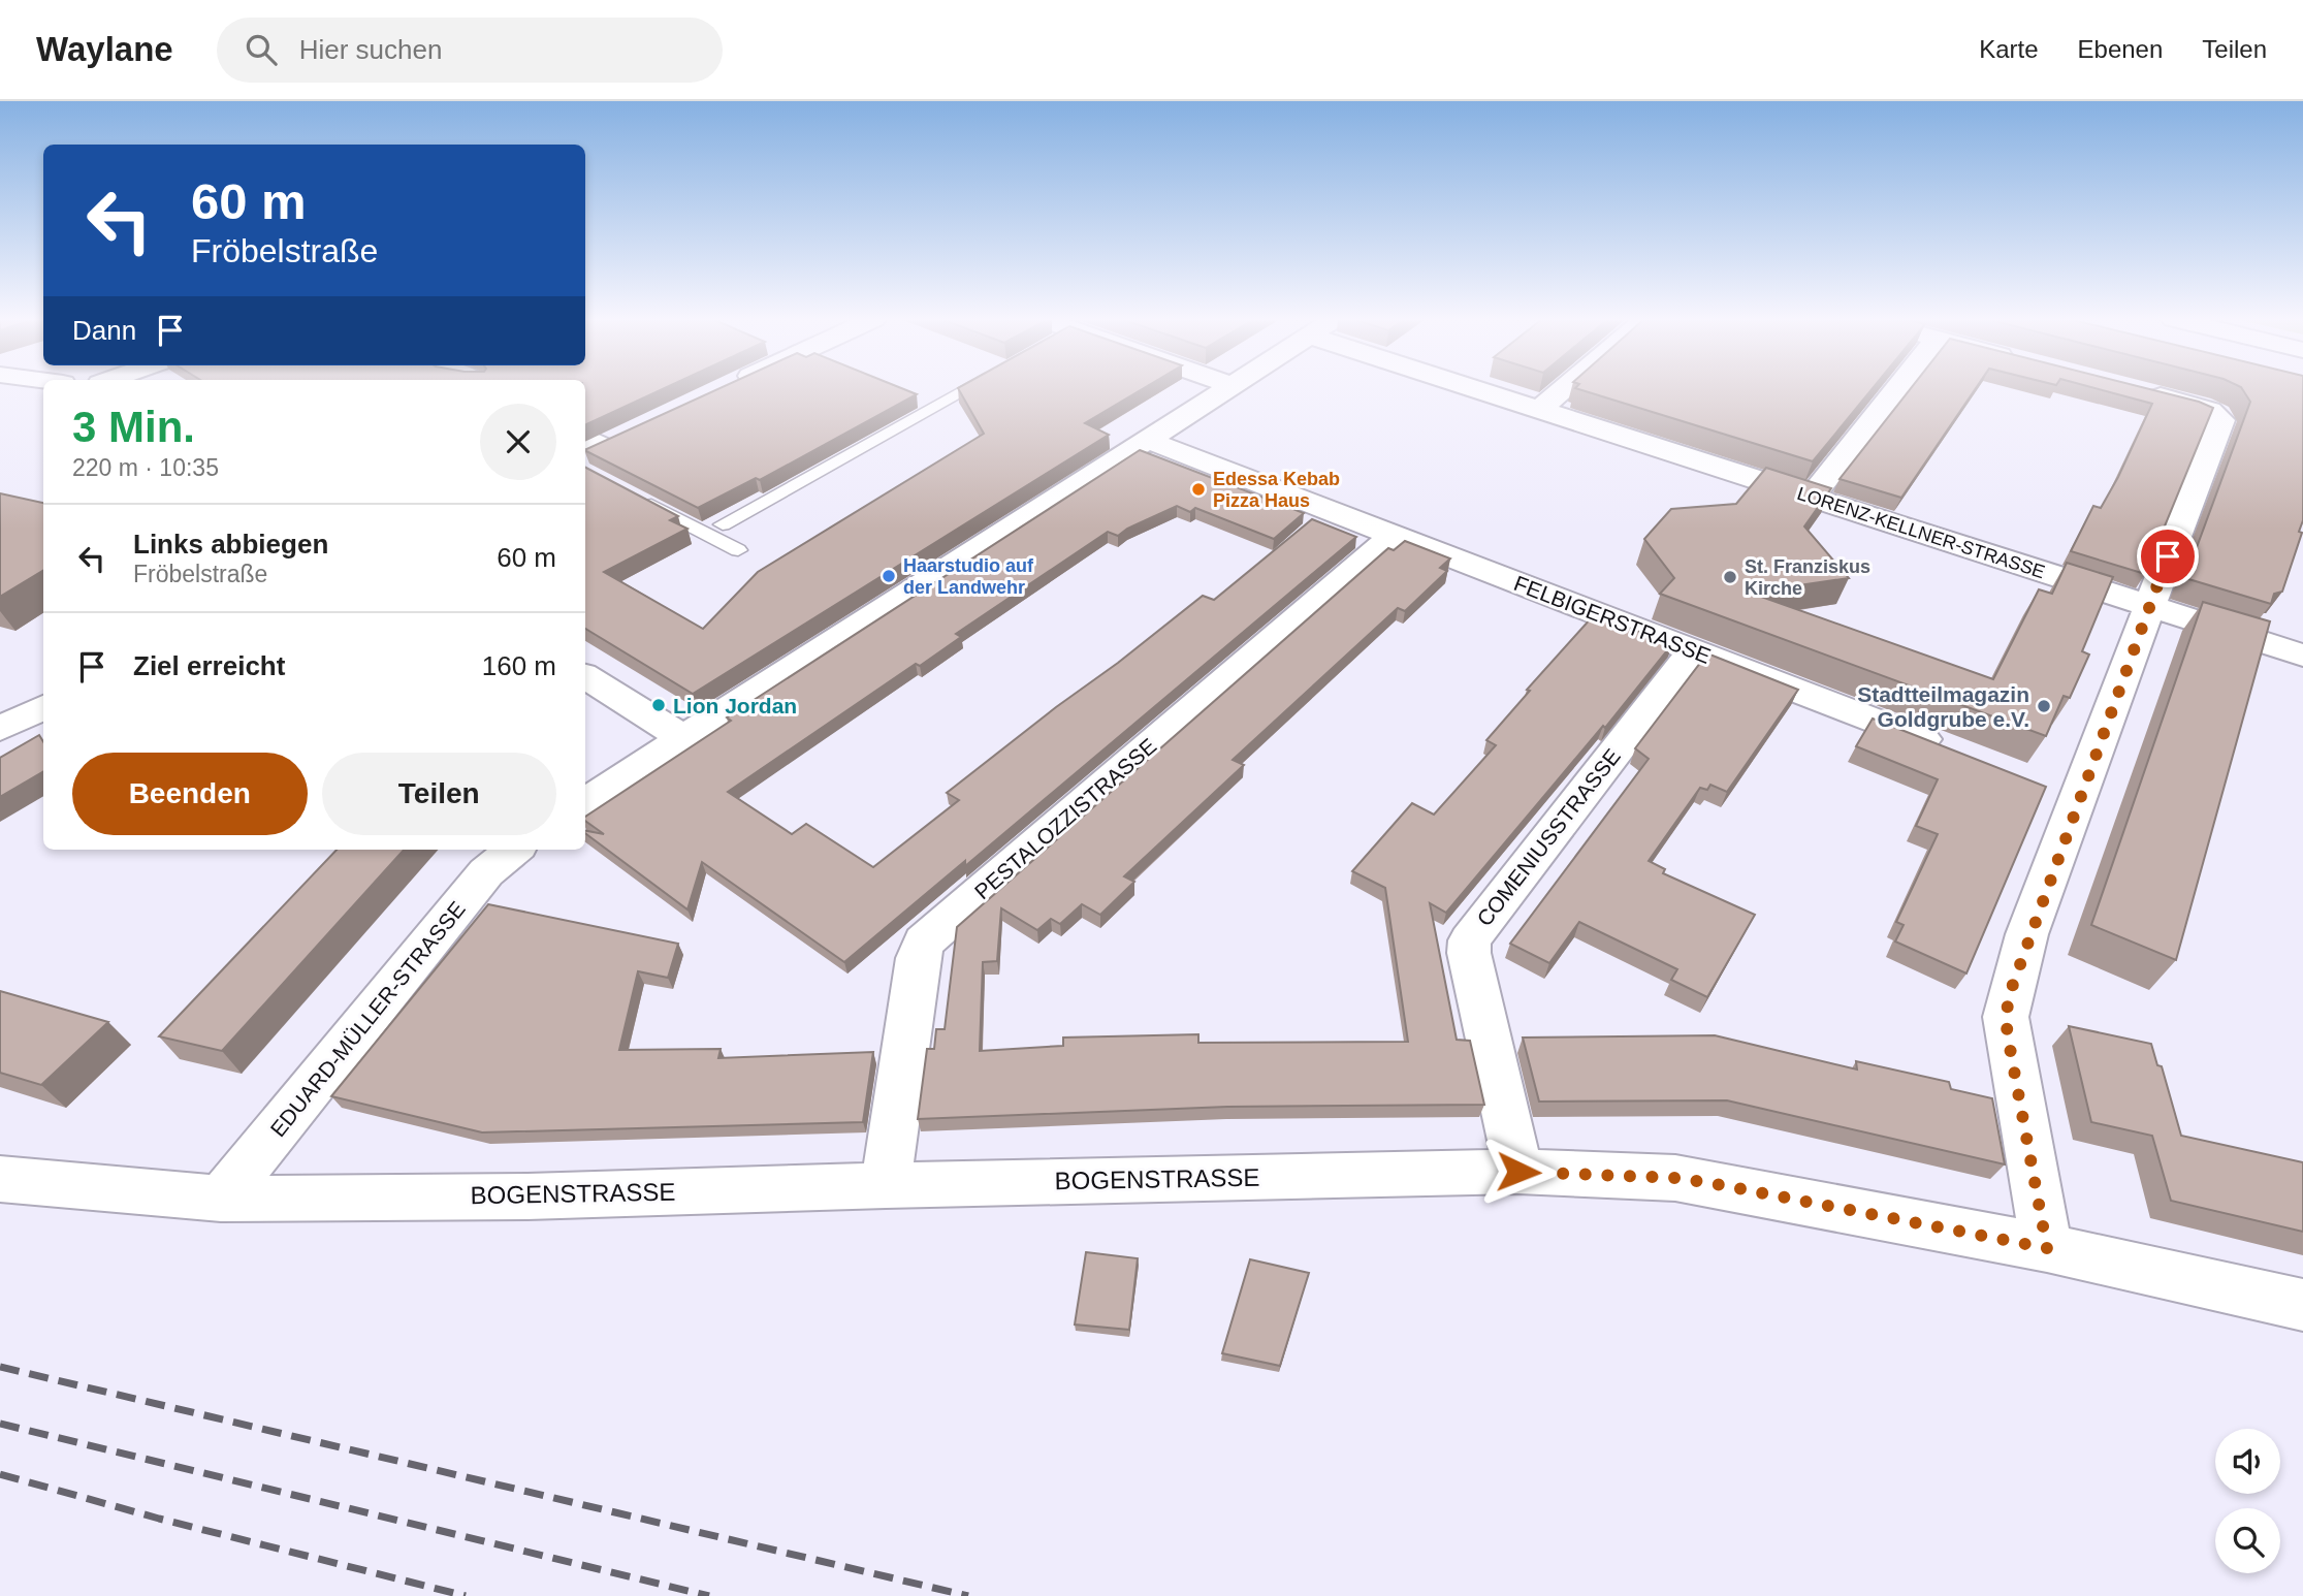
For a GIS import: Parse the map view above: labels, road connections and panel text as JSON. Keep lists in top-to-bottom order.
{
  "streets": {
    "street": [
      "LORENZ-KELLNER-STRASSE",
      "FELBIGERSTRASSE",
      "PESTALOZZISTRASSE",
      "COMENIUSSTRASSE",
      "EDUARD-MÜLLER-STRASSE",
      "BOGENSTRASSE"
    ]
  },
  "crossings": [
    ["FELBIGERSTRASSE", "PESTALOZZISTRASSE"],
    ["FELBIGERSTRASSE", "COMENIUSSTRASSE"],
    ["PESTALOZZISTRASSE", "BOGENSTRASSE"],
    ["COMENIUSSTRASSE", "BOGENSTRASSE"],
    ["EDUARD-MÜLLER-STRASSE", "BOGENSTRASSE"]
  ],
  "places": [
    "Edessa Kebab Pizza Haus",
    "Haarstudio auf der Landwehr",
    "St. Franziskus Kirche",
    "Lion Jordan",
    "Stadtteilmagazin Goldgrube e.V."
  ],
  "page": {
    "header": "Waylane",
    "search": "Hier suchen",
    "nav": ["Karte", "Ebenen", "Teilen"],
    "turn": ["60 m", "Fröbelstraße"],
    "then": "Dann",
    "heading": ["3 Min.", "220 m · 10:35"],
    "list": [
      {
        "name": "Links abbiegen",
        "note": "Fröbelstraße",
        "value": "60 m"
      },
      {
        "name": "Ziel erreicht",
        "value": "160 m"
      }
    ],
    "buttons": ["Beenden", "Teilen"]
  }
}
